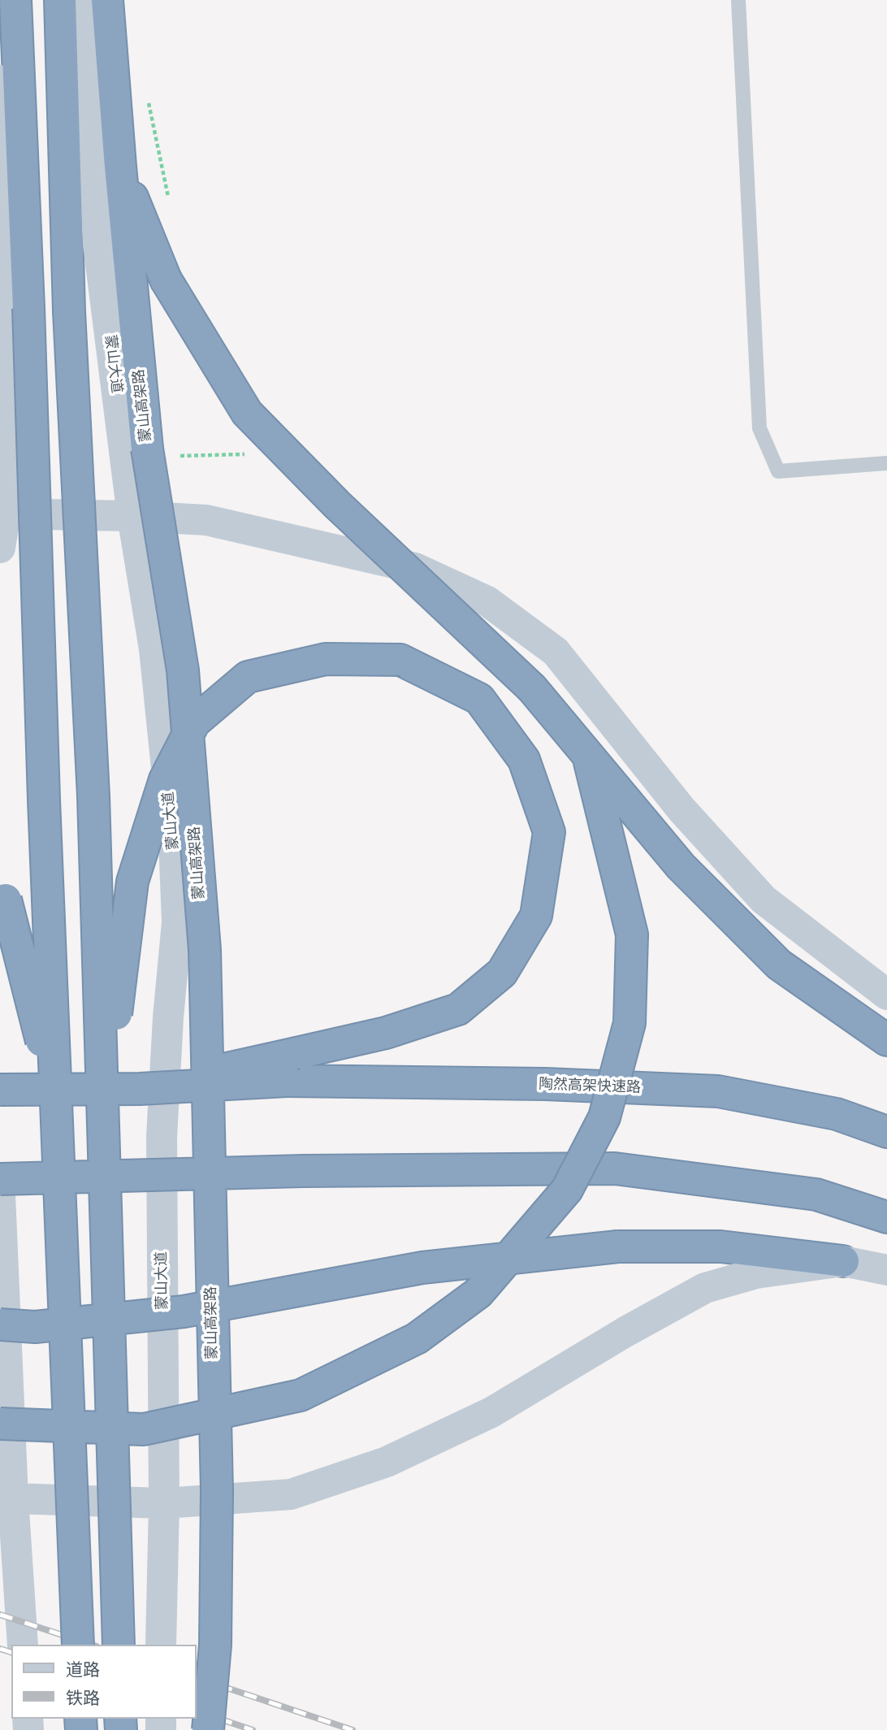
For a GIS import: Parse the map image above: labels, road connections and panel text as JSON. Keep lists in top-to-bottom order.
{
  "streets": {
    "highway": ["蒙山高架路", "陶然高架快速路"],
    "main road": ["蒙山大道"]
  },
  "legend": ["道路", "铁路"]
}
